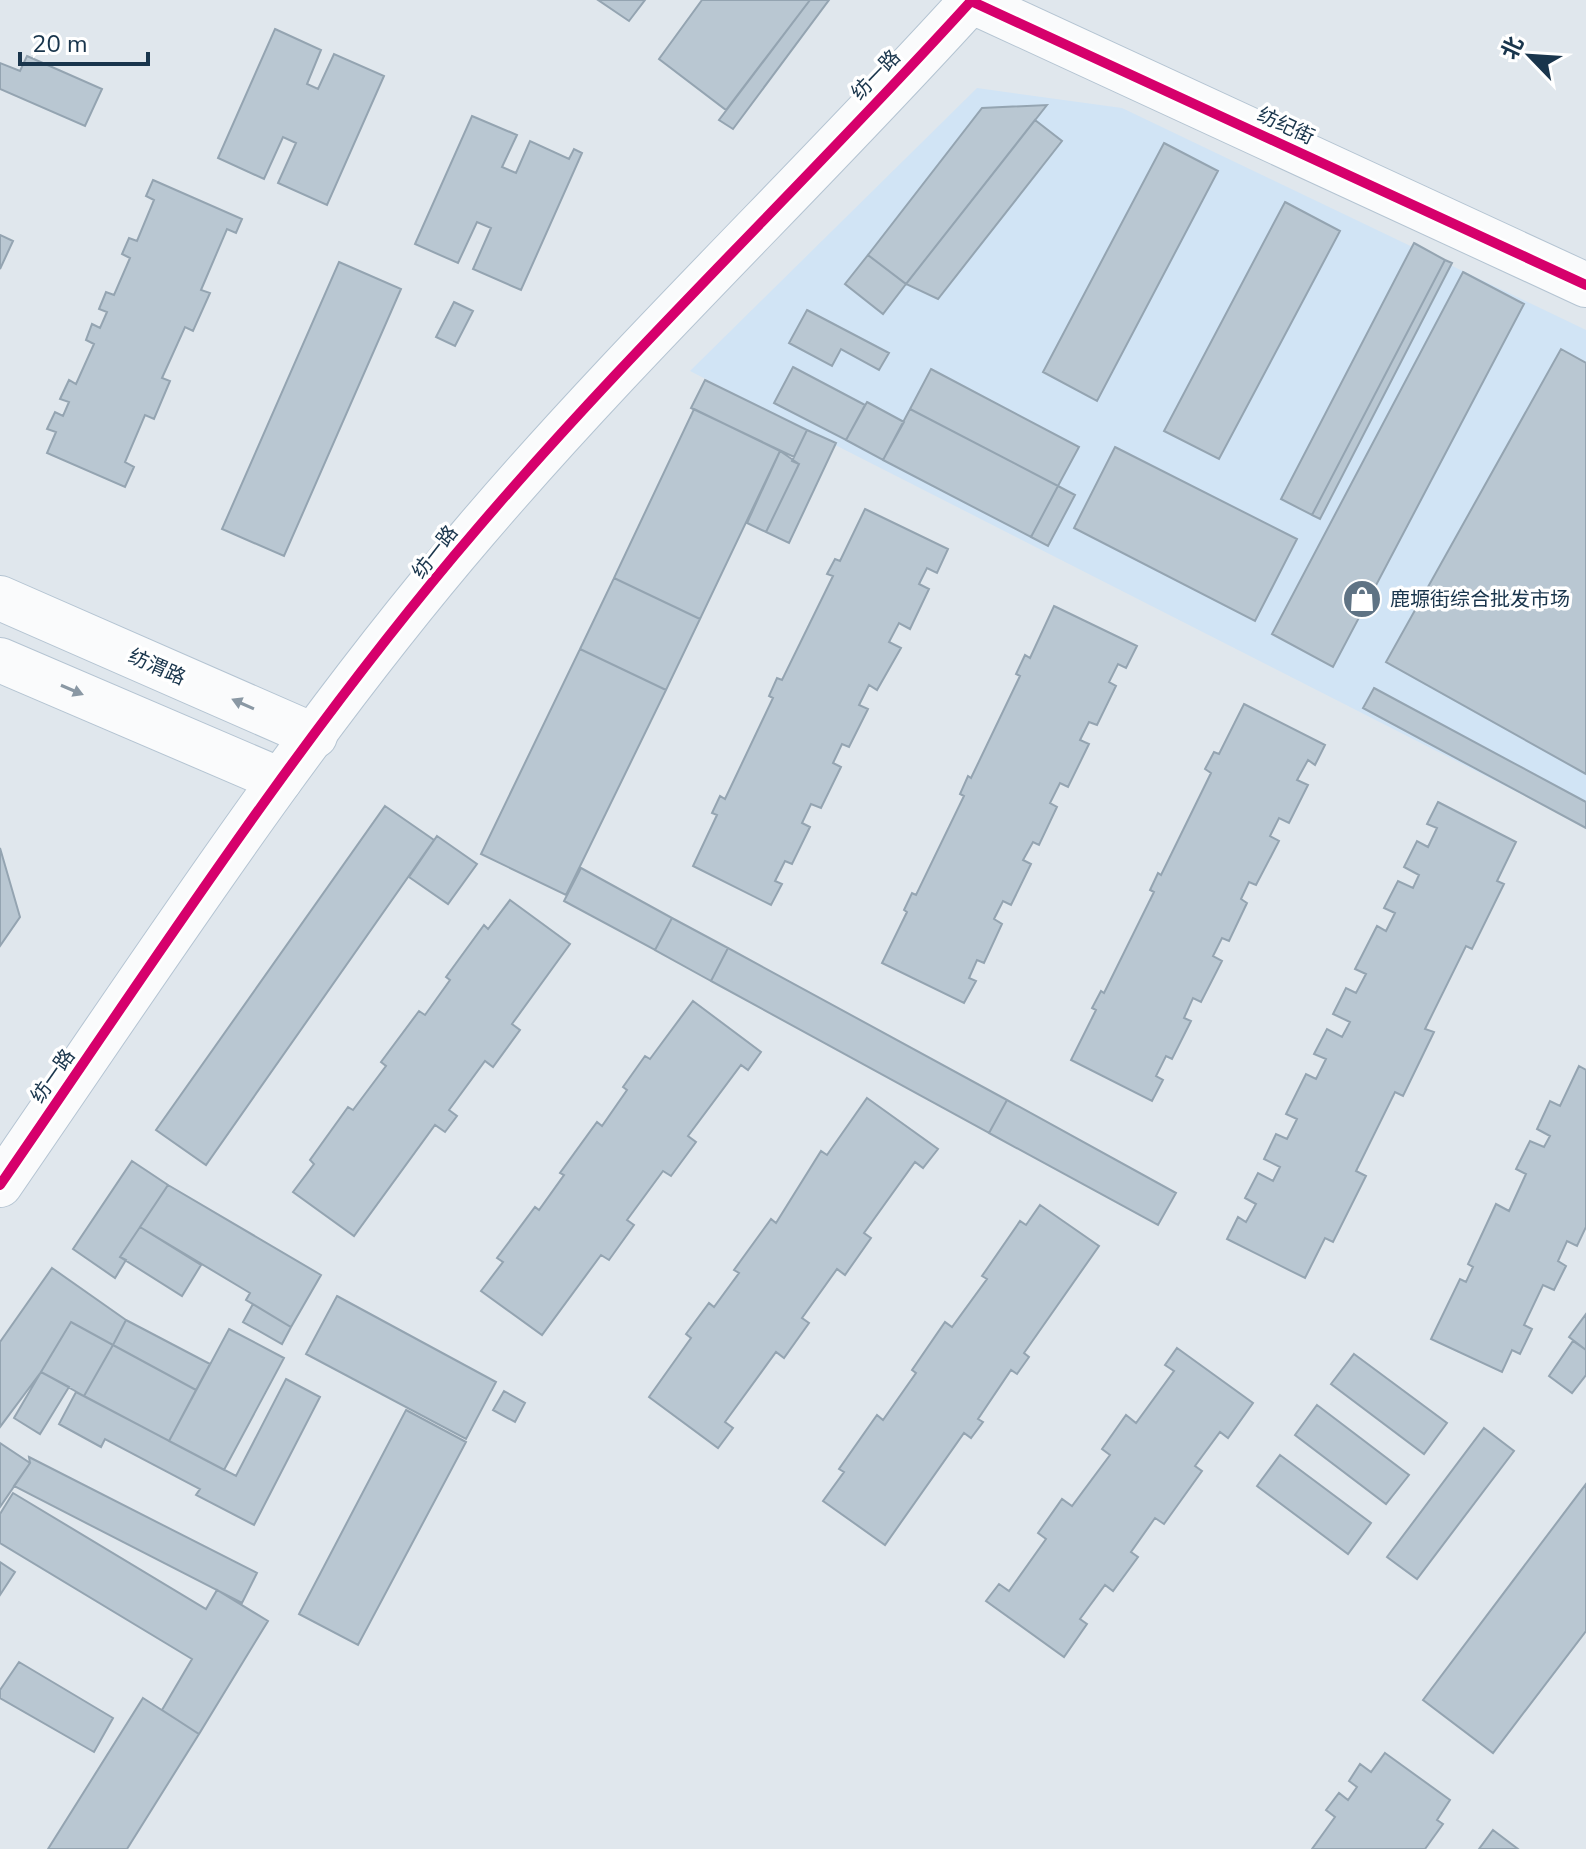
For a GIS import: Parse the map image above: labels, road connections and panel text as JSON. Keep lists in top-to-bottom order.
{
  "streets": {
    "street": ["纺一路", "纺纪街", "纺渭路"]
  },
  "crossings": [
    ["纺一路", "纺纪街"],
    ["纺一路", "纺渭路"]
  ],
  "places": {
    "shop": ["鹿塬街综合批发市场"]
  },
  "scale_bar": "20 m",
  "north": "top left"
}
